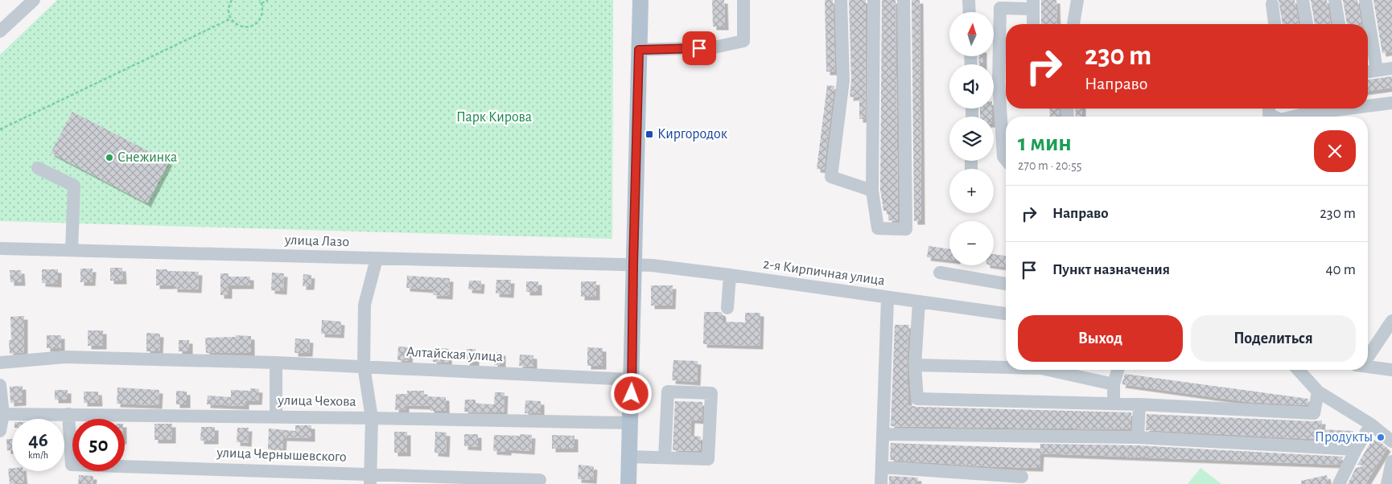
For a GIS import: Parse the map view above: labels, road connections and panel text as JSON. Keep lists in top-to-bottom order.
{
  "streets": {
    "street": [
      "улица Лазо",
      "2-я Кирпичная улица",
      "Алтайская улица",
      "улица Чехова",
      "улица Чернышевского"
    ]
  },
  "crossings": [
    ["улица Лазо", "2-я Кирпичная улица"],
    ["улица Чехова", "улица Чернышевского"]
  ],
  "parks": ["Парк Кирова"],
  "places": {
    "transit": ["Киргородок"],
    "other": ["Снежинка", "Продукты"]
  },
  "north": "top",
  "page": {
    "map_buttons": ["+", "−"],
    "turn": ["230 m", "Направо"],
    "heading": ["1 мин", "270 m · 20:55"],
    "list": [
      {
        "name": "Направо",
        "value": "230 m"
      },
      {
        "name": "Пункт назначения",
        "value": "40 m"
      }
    ],
    "buttons": ["Выход", "Поделиться"],
    "speed": "46 km/h",
    "limit": "50"
  }
}
